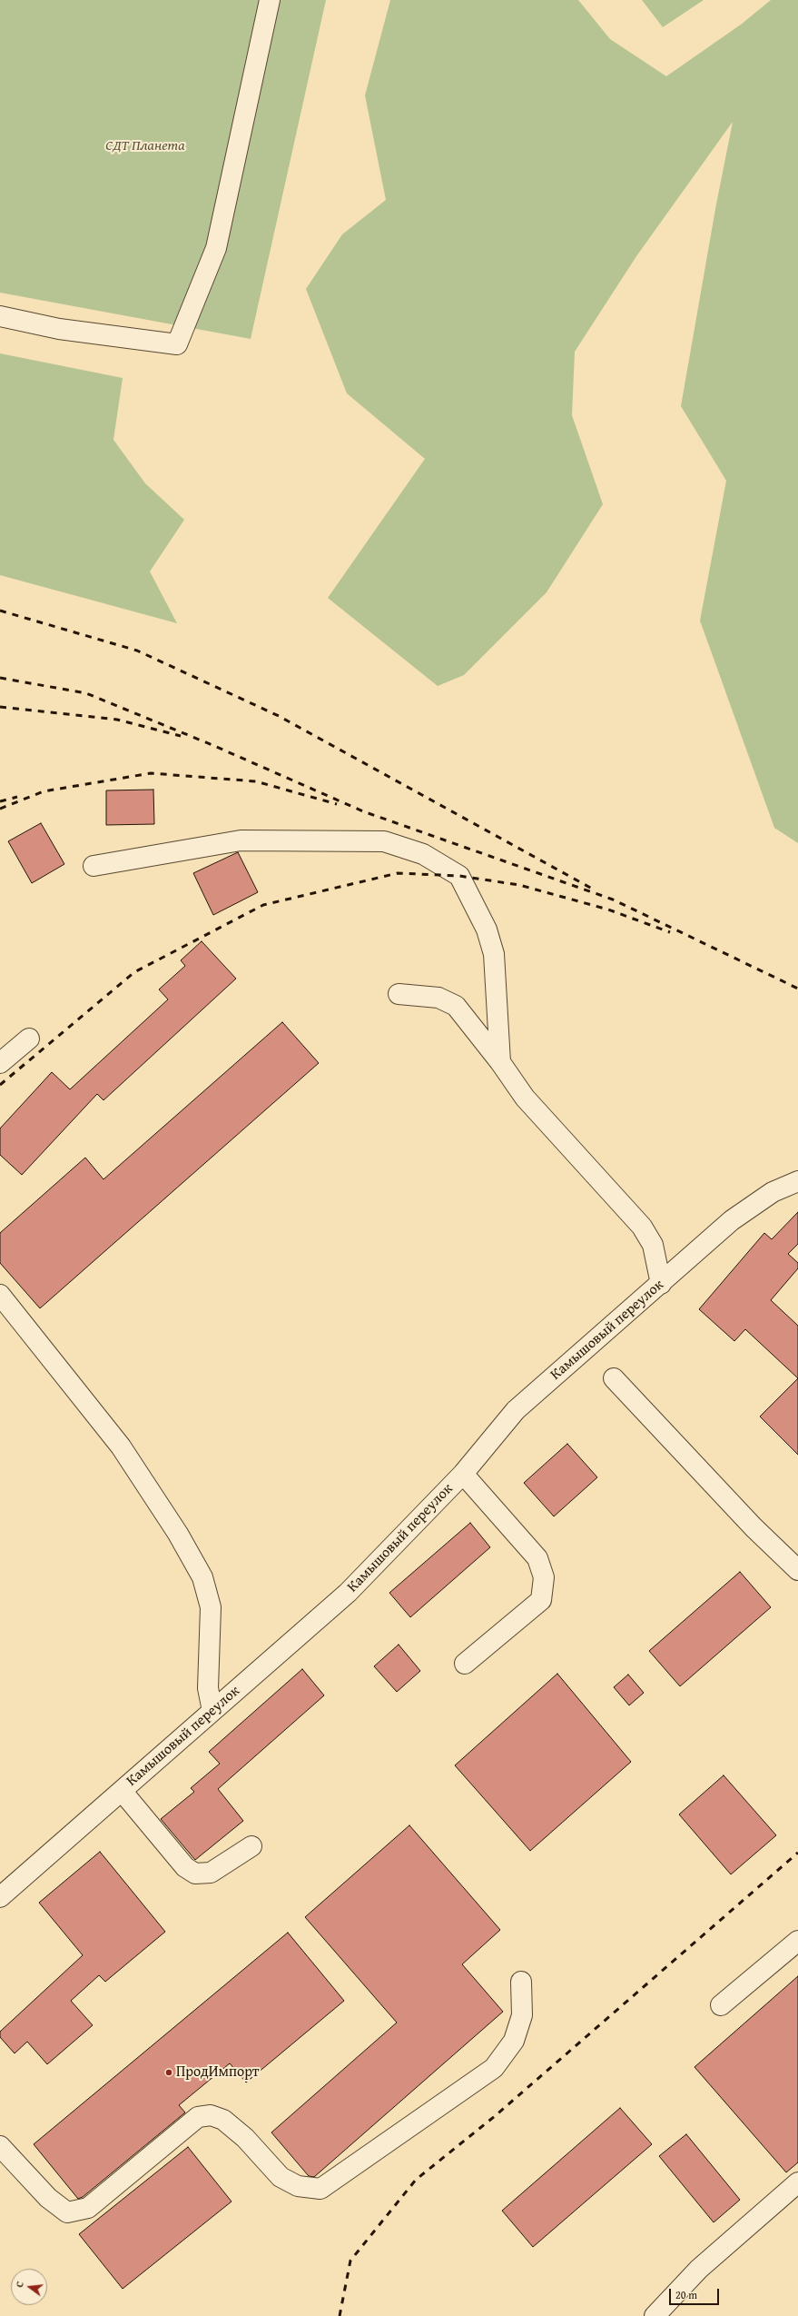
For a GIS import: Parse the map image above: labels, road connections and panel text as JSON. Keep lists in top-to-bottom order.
{
  "streets": {
    "street": ["Камышовый переулок"]
  },
  "parks": ["СДТ Планета"],
  "places": ["ПродИмпорт"],
  "scale_bar": "20 m",
  "north": "left"
}
